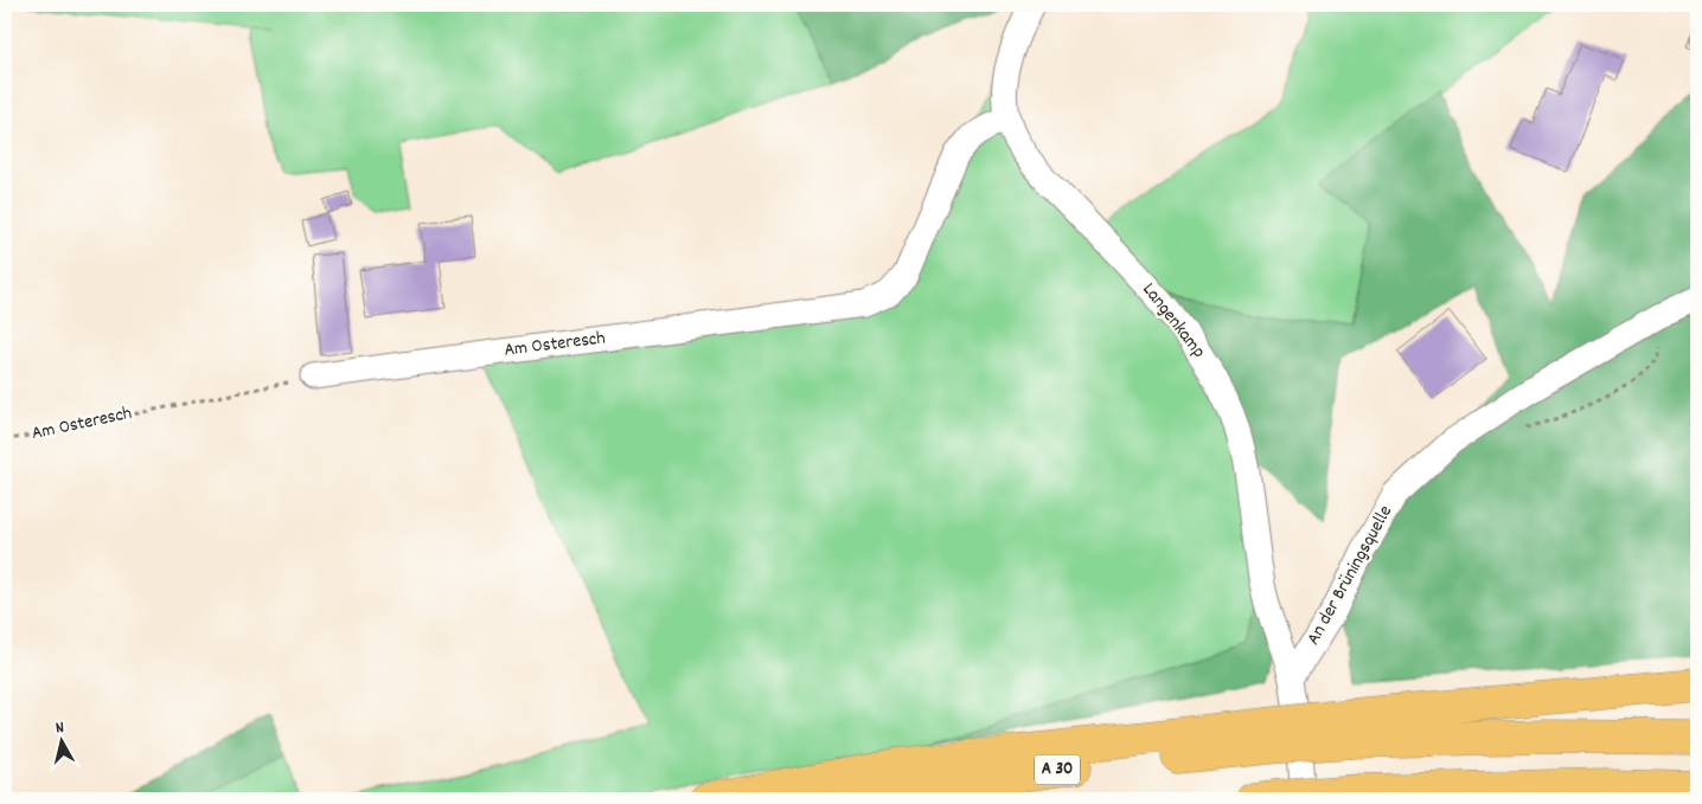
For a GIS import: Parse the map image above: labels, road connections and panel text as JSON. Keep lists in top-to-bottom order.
{
  "streets": {
    "highway": ["A 30"],
    "street": ["Langenkamp", "Am Osteresch", "An der Brüningsquelle"]
  },
  "crossings": [
    ["Langenkamp", "Am Osteresch"],
    ["Langenkamp", "An der Brüningsquelle"]
  ],
  "north": "top"
}
